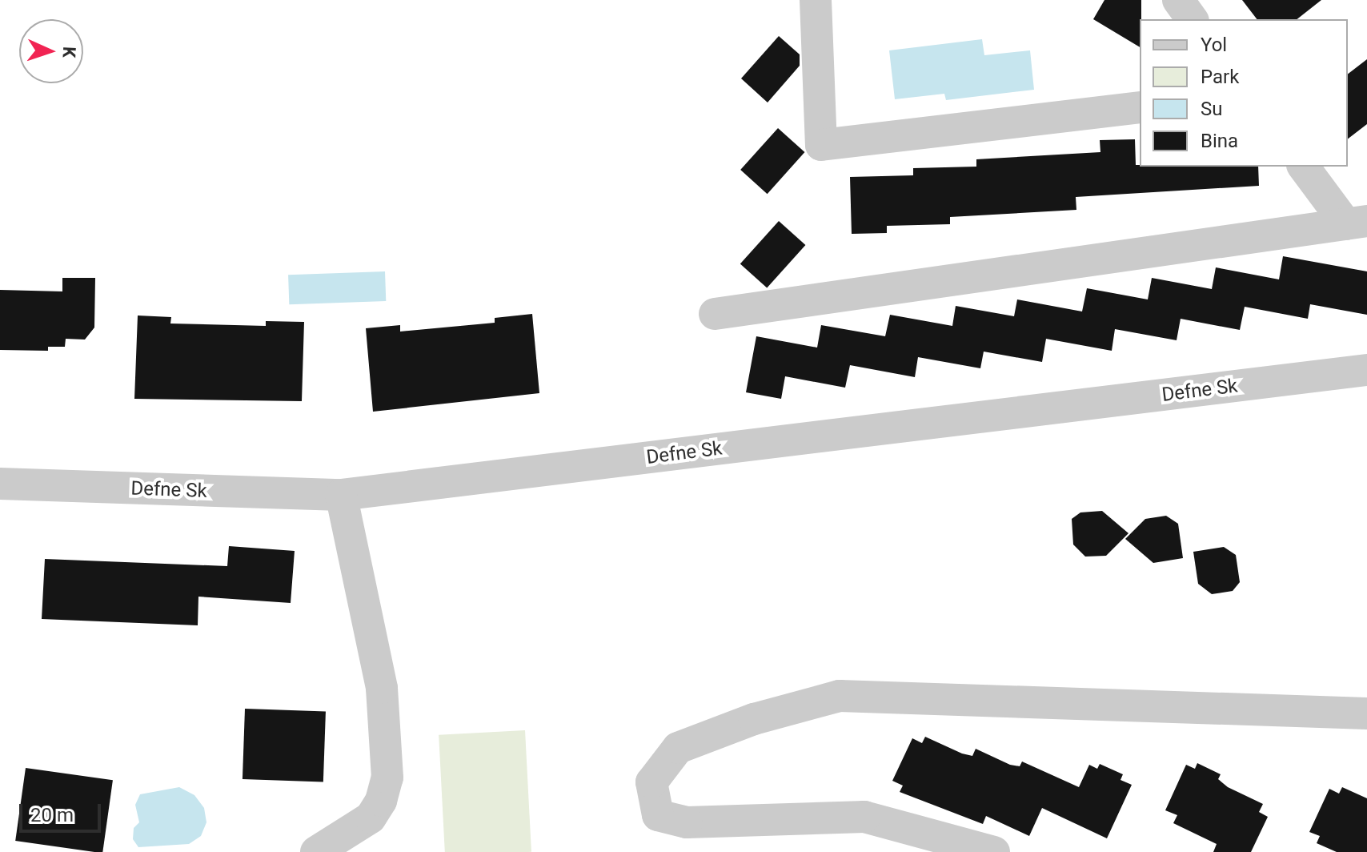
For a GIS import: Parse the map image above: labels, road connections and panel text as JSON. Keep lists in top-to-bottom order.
{
  "streets": {
    "street": ["Defne Sk"]
  },
  "legend": [
    "Yol",
    "Park",
    "Su",
    "Bina"
  ],
  "scale_bar": "20 m",
  "north": "right"
}
